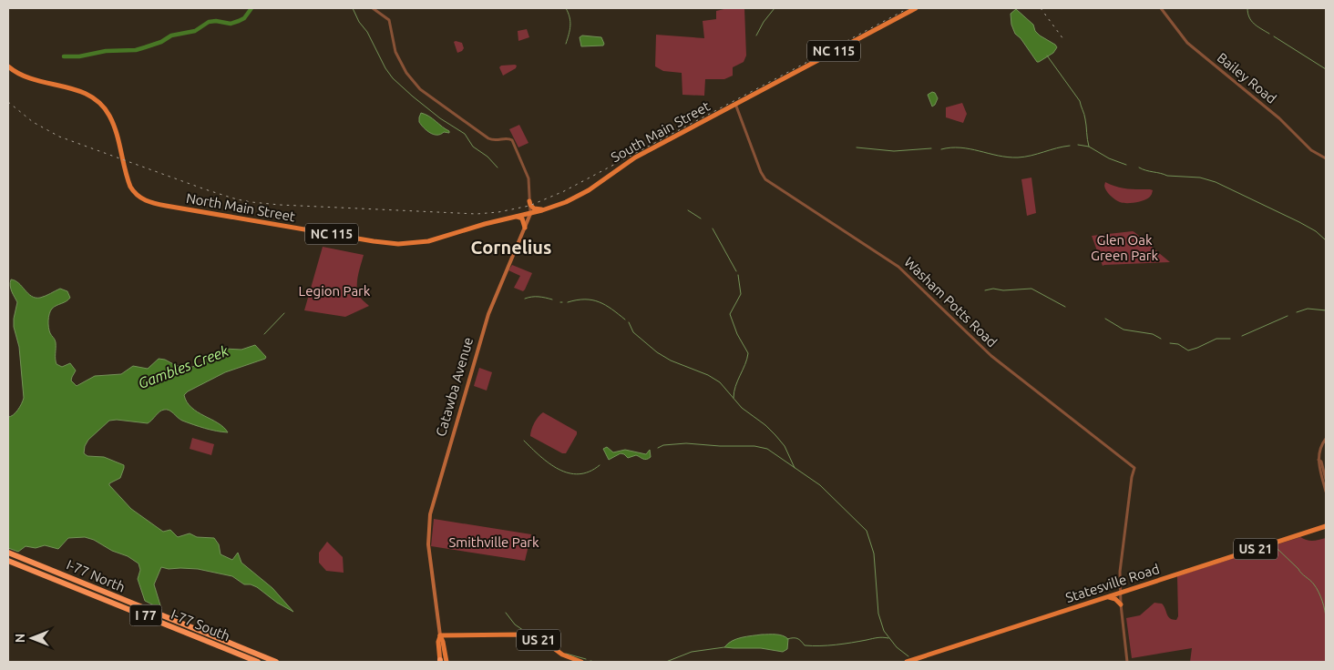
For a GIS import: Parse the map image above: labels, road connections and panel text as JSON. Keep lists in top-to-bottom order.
{
  "streets": {
    "highway": ["I-77 North", "I 77", "I-77 South"],
    "main road": [
      "NC 115",
      "South Main Street",
      "North Main Street",
      "Catawba Avenue",
      "US 21",
      "Statesville Road"
    ],
    "street": ["Bailey Road", "Washam Potts Road"]
  },
  "crossings": [
    ["South Main Street", "North Main Street"],
    ["South Main Street", "Washam Potts Road"],
    ["South Main Street", "Catawba Avenue"],
    ["North Main Street", "Catawba Avenue"],
    ["Washam Potts Road", "Statesville Road"],
    ["Catawba Avenue", "US 21"],
    ["I-77 North", "I-77 South"]
  ],
  "districts": ["Cornelius"],
  "water": ["Gambles Creek"],
  "parks": ["Glen Oak Green Park", "Legion Park", "Smithville Park"],
  "north": "left"
}
